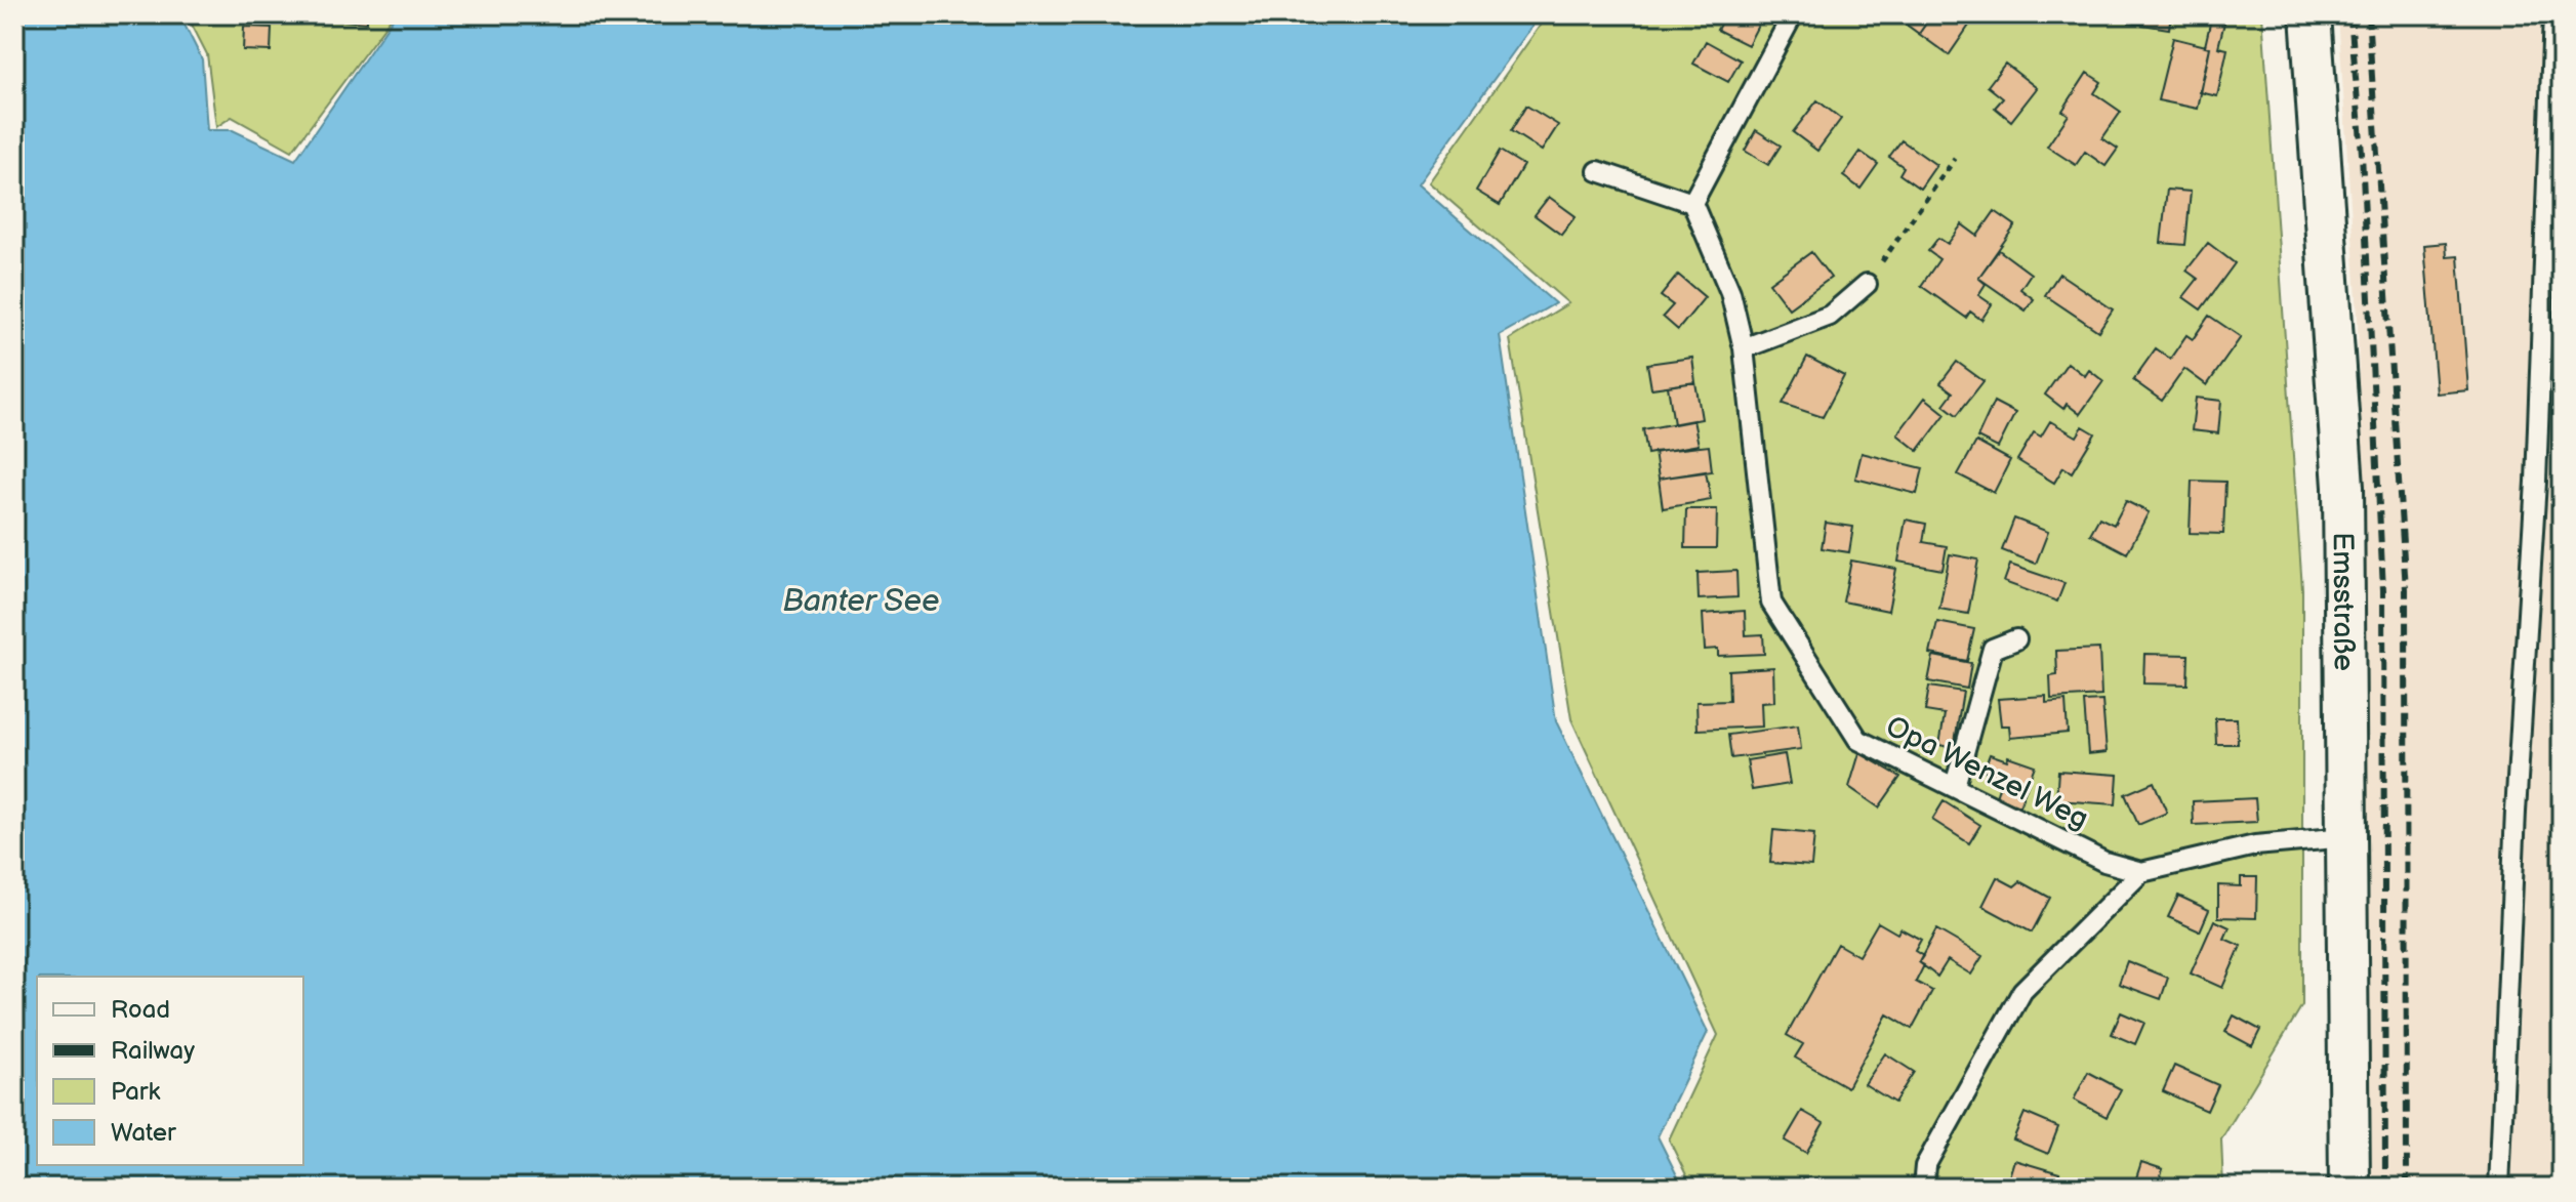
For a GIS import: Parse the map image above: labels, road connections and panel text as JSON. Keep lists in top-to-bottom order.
{
  "streets": {
    "street": ["Emsstraße"],
    "lane": ["Opa Wenzel Weg"]
  },
  "water": ["Banter See"],
  "legend": [
    "Road",
    "Railway",
    "Park",
    "Water"
  ]
}
